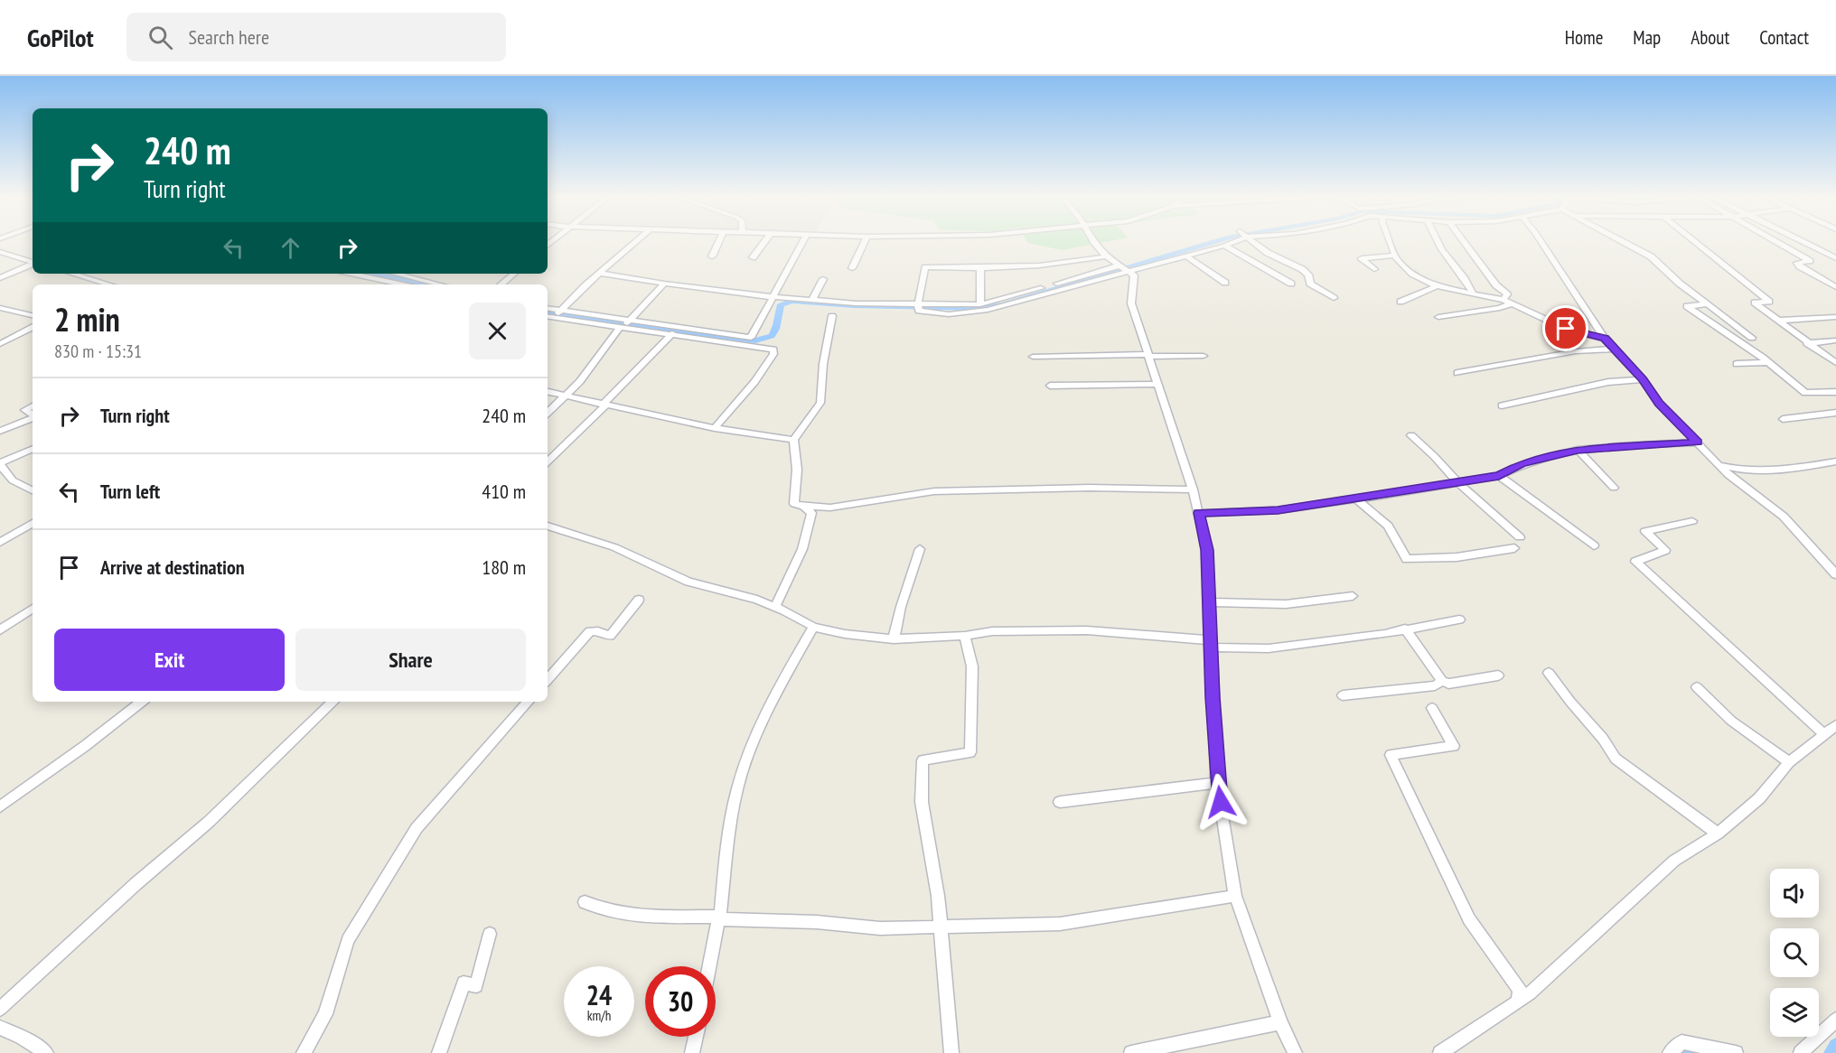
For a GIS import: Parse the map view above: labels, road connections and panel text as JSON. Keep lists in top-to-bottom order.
{
  "page": {
    "header": "GoPilot",
    "search": "Search here",
    "nav": [
      "Home",
      "Map",
      "About",
      "Contact"
    ],
    "turn": ["240 m", "Turn right"],
    "heading": ["2 min", "830 m · 15:31"],
    "list": [
      {
        "name": "Turn right",
        "value": "240 m"
      },
      {
        "name": "Turn left",
        "value": "410 m"
      },
      {
        "name": "Arrive at destination",
        "value": "180 m"
      }
    ],
    "buttons": ["Exit", "Share"],
    "speed": "24 km/h",
    "limit": "30"
  }
}
